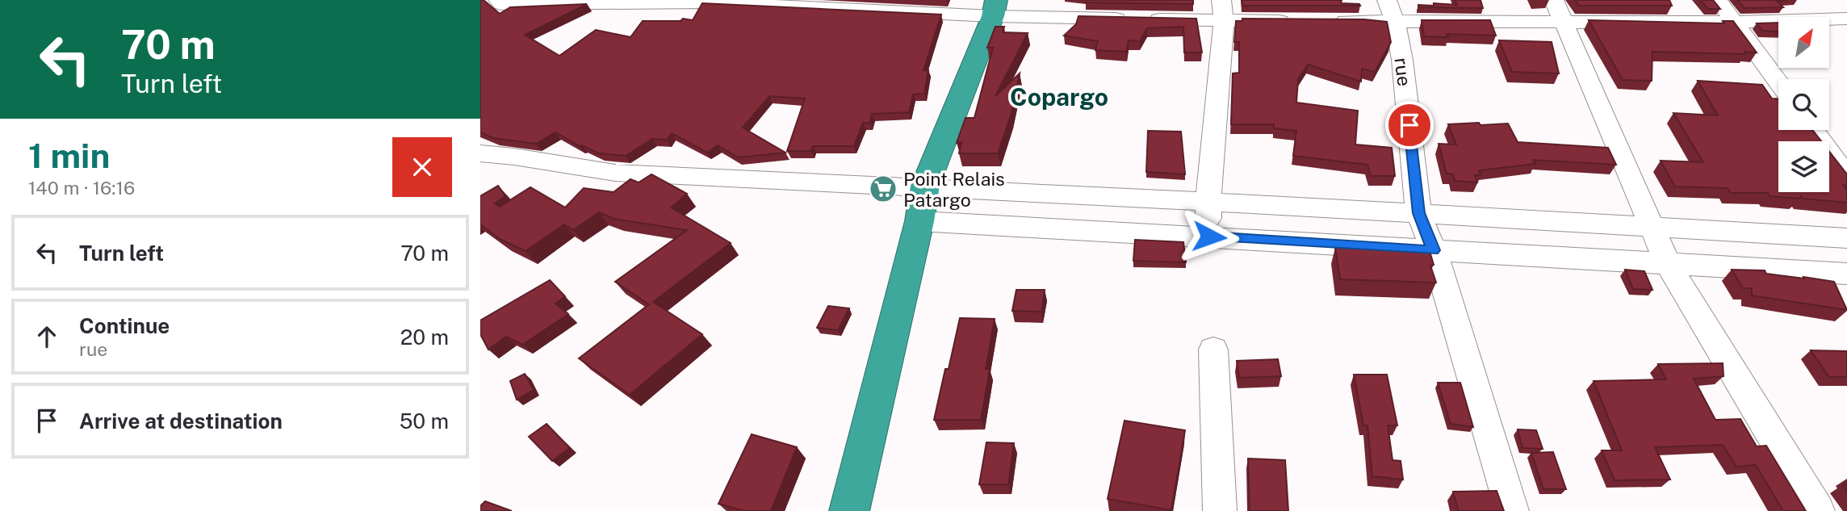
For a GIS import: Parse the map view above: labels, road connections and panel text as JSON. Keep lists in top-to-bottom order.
{
  "streets": {
    "street": ["rue"]
  },
  "districts": ["Copargo"],
  "places": {
    "supermarket": ["Point Relais Patargo"]
  },
  "north": "top right",
  "page": {
    "turn": ["70 m", "Turn left"],
    "heading": ["1 min", "140 m · 16:16"],
    "list": [
      {
        "name": "Turn left",
        "value": "70 m"
      },
      {
        "name": "Continue",
        "note": "rue",
        "value": "20 m"
      },
      {
        "name": "Arrive at destination",
        "value": "50 m"
      }
    ]
  }
}
